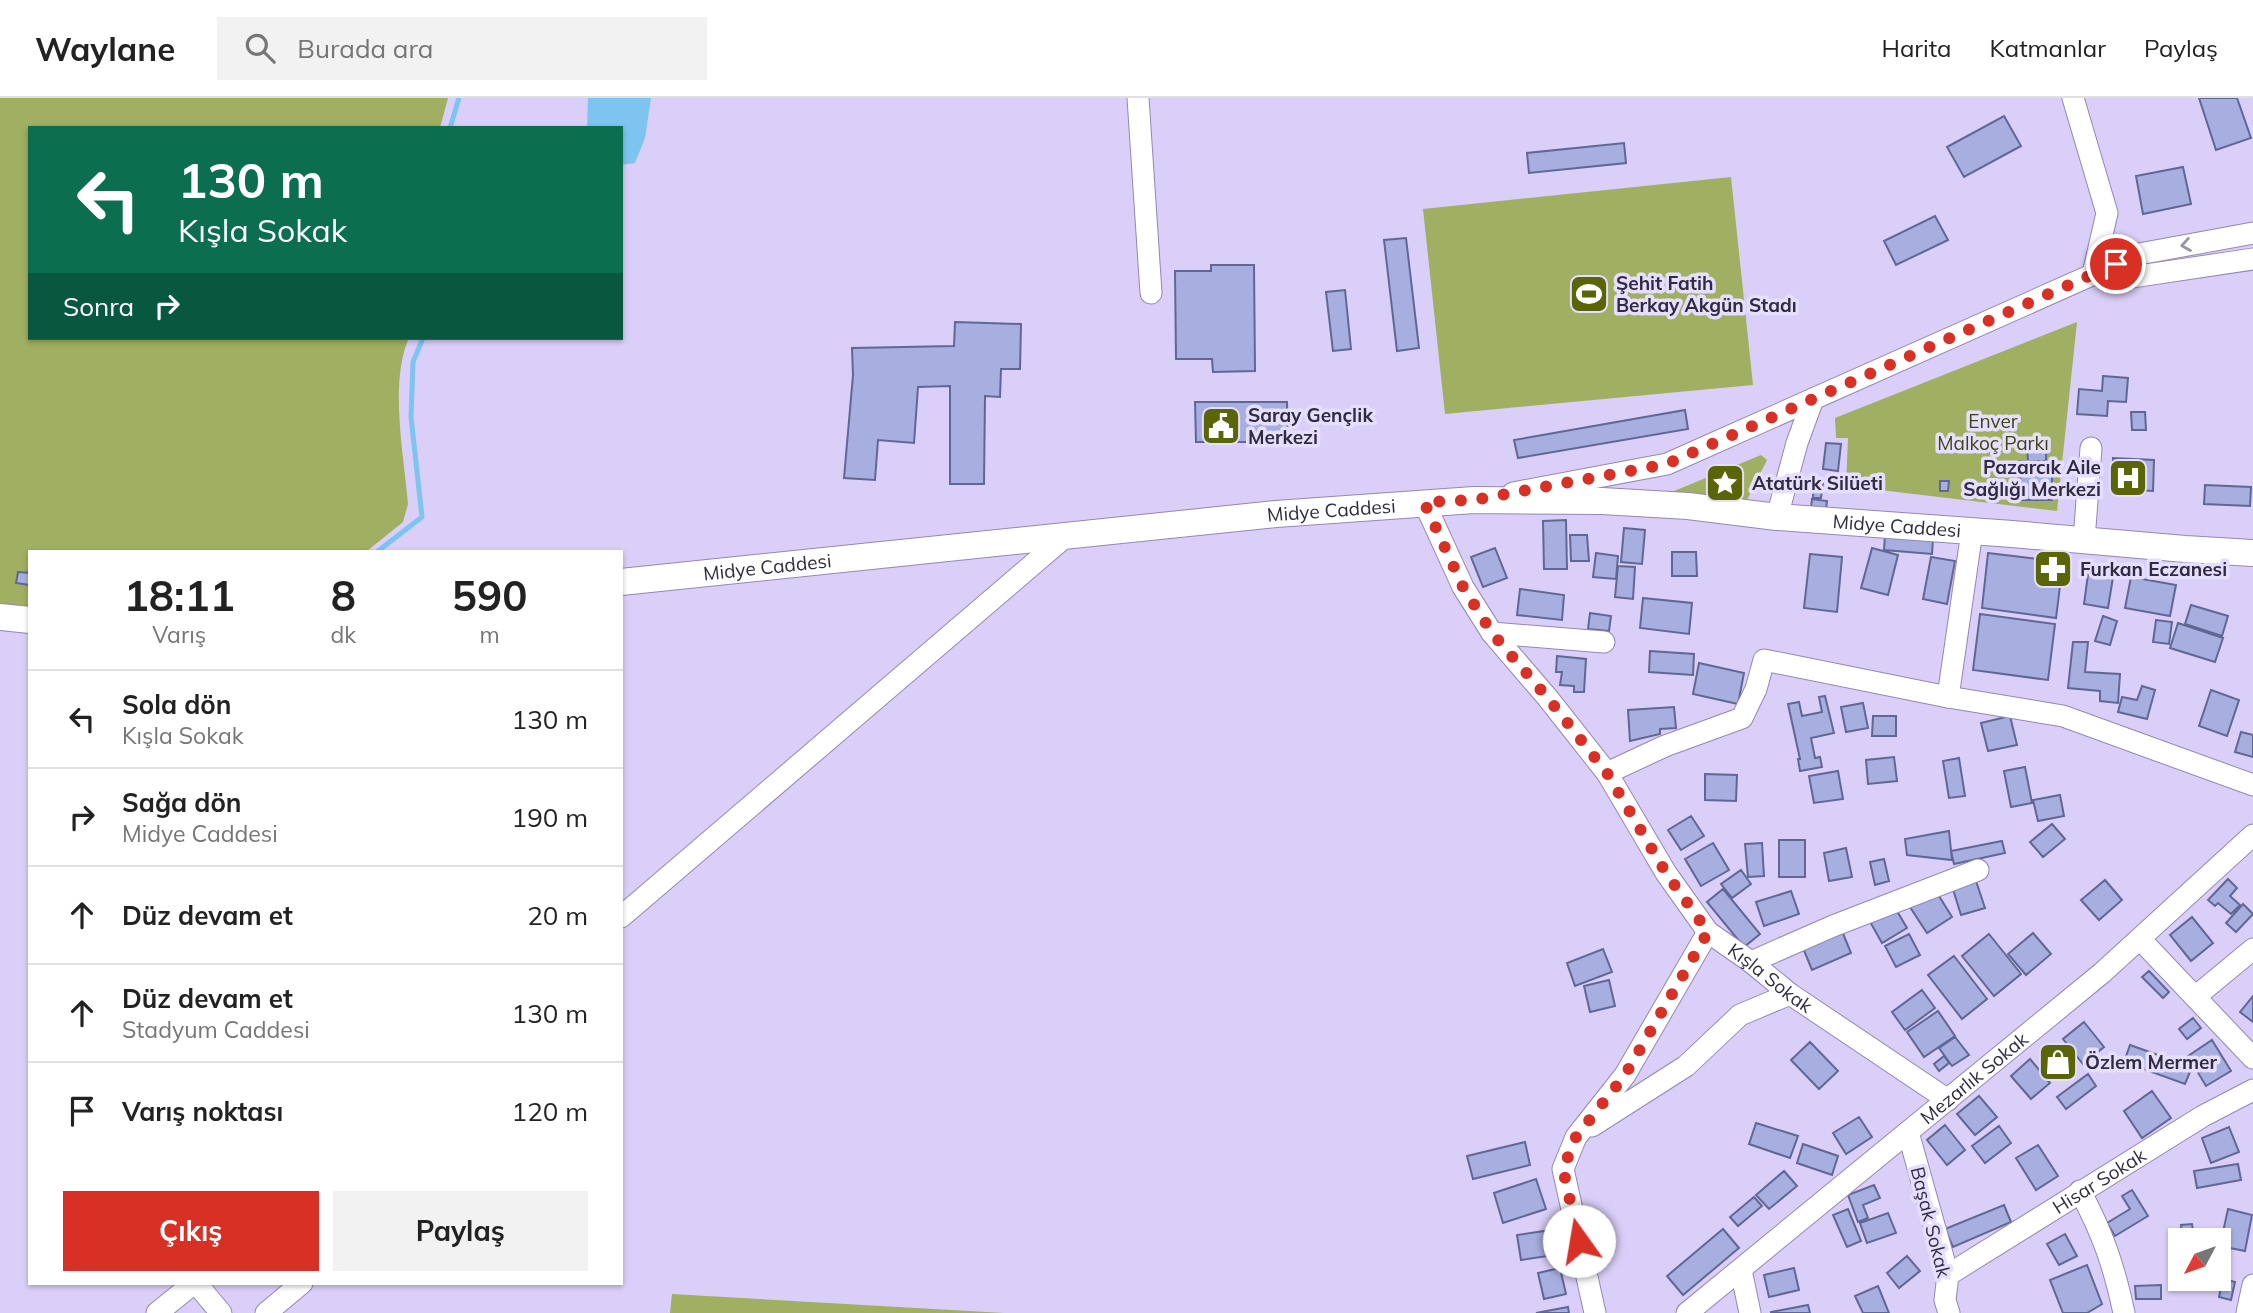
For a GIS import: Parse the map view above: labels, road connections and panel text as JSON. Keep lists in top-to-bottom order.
{
  "streets": {
    "main road": ["Midye Caddesi"],
    "street": [
      "Kışla Sokak",
      "Mezarlık Sokak",
      "Hisar Sokak",
      "Başak Sokak"
    ]
  },
  "crossings": [
    ["Midye Caddesi", "Kışla Sokak"],
    ["Kışla Sokak", "Mezarlık Sokak"],
    ["Mezarlık Sokak", "Başak Sokak"],
    ["Hisar Sokak", "Başak Sokak"]
  ],
  "parks": ["Enver Malkoç Parkı"],
  "places": {
    "sports": ["Şehit Fatih Berkay Akgün Stadı"],
    "public building": ["Saray Gençlik Merkezi"],
    "hospital": ["Pazarcık Aile Sağlığı Merkezi"],
    "place": ["Atatürk Silüeti"],
    "pharmacy": ["Furkan Eczanesi"],
    "shop": ["Özlem Mermer"]
  },
  "north": "bottom left",
  "page": {
    "header": "Waylane",
    "search": "Burada ara",
    "nav": ["Harita", "Katmanlar", "Paylaş"],
    "turn": ["130 m", "Kışla Sokak"],
    "then": "Sonra",
    "eta": [
      "18:11",
      "Varış",
      "8",
      "dk",
      "590",
      "m"
    ],
    "list": [
      {
        "name": "Sola dön",
        "note": "Kışla Sokak",
        "value": "130 m"
      },
      {
        "name": "Sağa dön",
        "note": "Midye Caddesi",
        "value": "190 m"
      },
      {
        "name": "Düz devam et",
        "value": "20 m"
      },
      {
        "name": "Düz devam et",
        "note": "Stadyum Caddesi",
        "value": "130 m"
      },
      {
        "name": "Varış noktası",
        "value": "120 m"
      }
    ],
    "buttons": ["Çıkış", "Paylaş"]
  }
}
